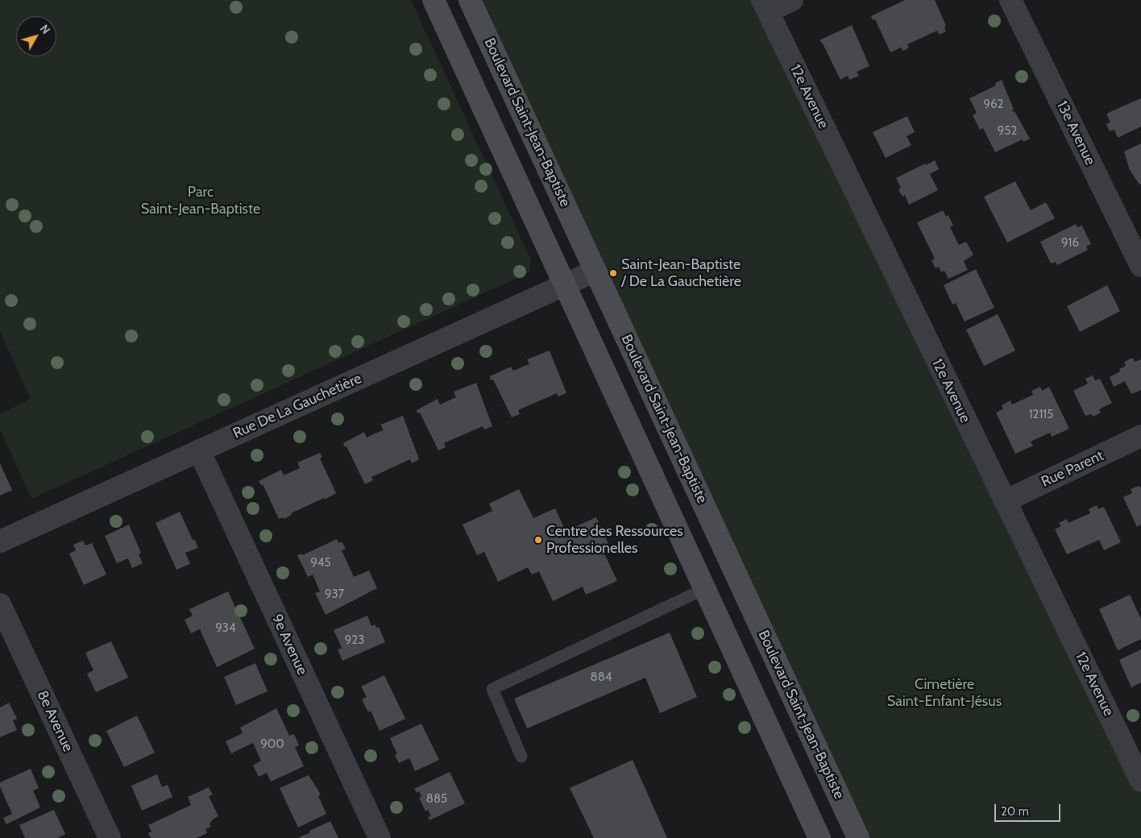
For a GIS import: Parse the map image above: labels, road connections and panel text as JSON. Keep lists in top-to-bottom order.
{
  "streets": {
    "main road": ["Boulevard Saint-Jean-Baptiste"],
    "street": [
      "12e Avenue",
      "13e Avenue",
      "Rue De La Gauchetière",
      "Rue Parent",
      "9e Avenue",
      "8e Avenue"
    ]
  },
  "crossings": [
    ["12e Avenue", "Rue Parent"],
    ["Boulevard Saint-Jean-Baptiste", "Rue De La Gauchetière"],
    ["Rue De La Gauchetière", "9e Avenue"]
  ],
  "parks": ["Parc Saint-Jean-Baptiste", "Cimetière Saint-Enfant-Jésus"],
  "places": ["Saint-Jean-Baptiste / De La Gauchetière", "Centre des Ressources Professionelles"],
  "house_numbers": [
    "962",
    "952",
    "916",
    "12115",
    "945",
    "937",
    "934",
    "923",
    "884",
    "900",
    "885"
  ],
  "scale_bar": "20 m",
  "north": "top right"
}
